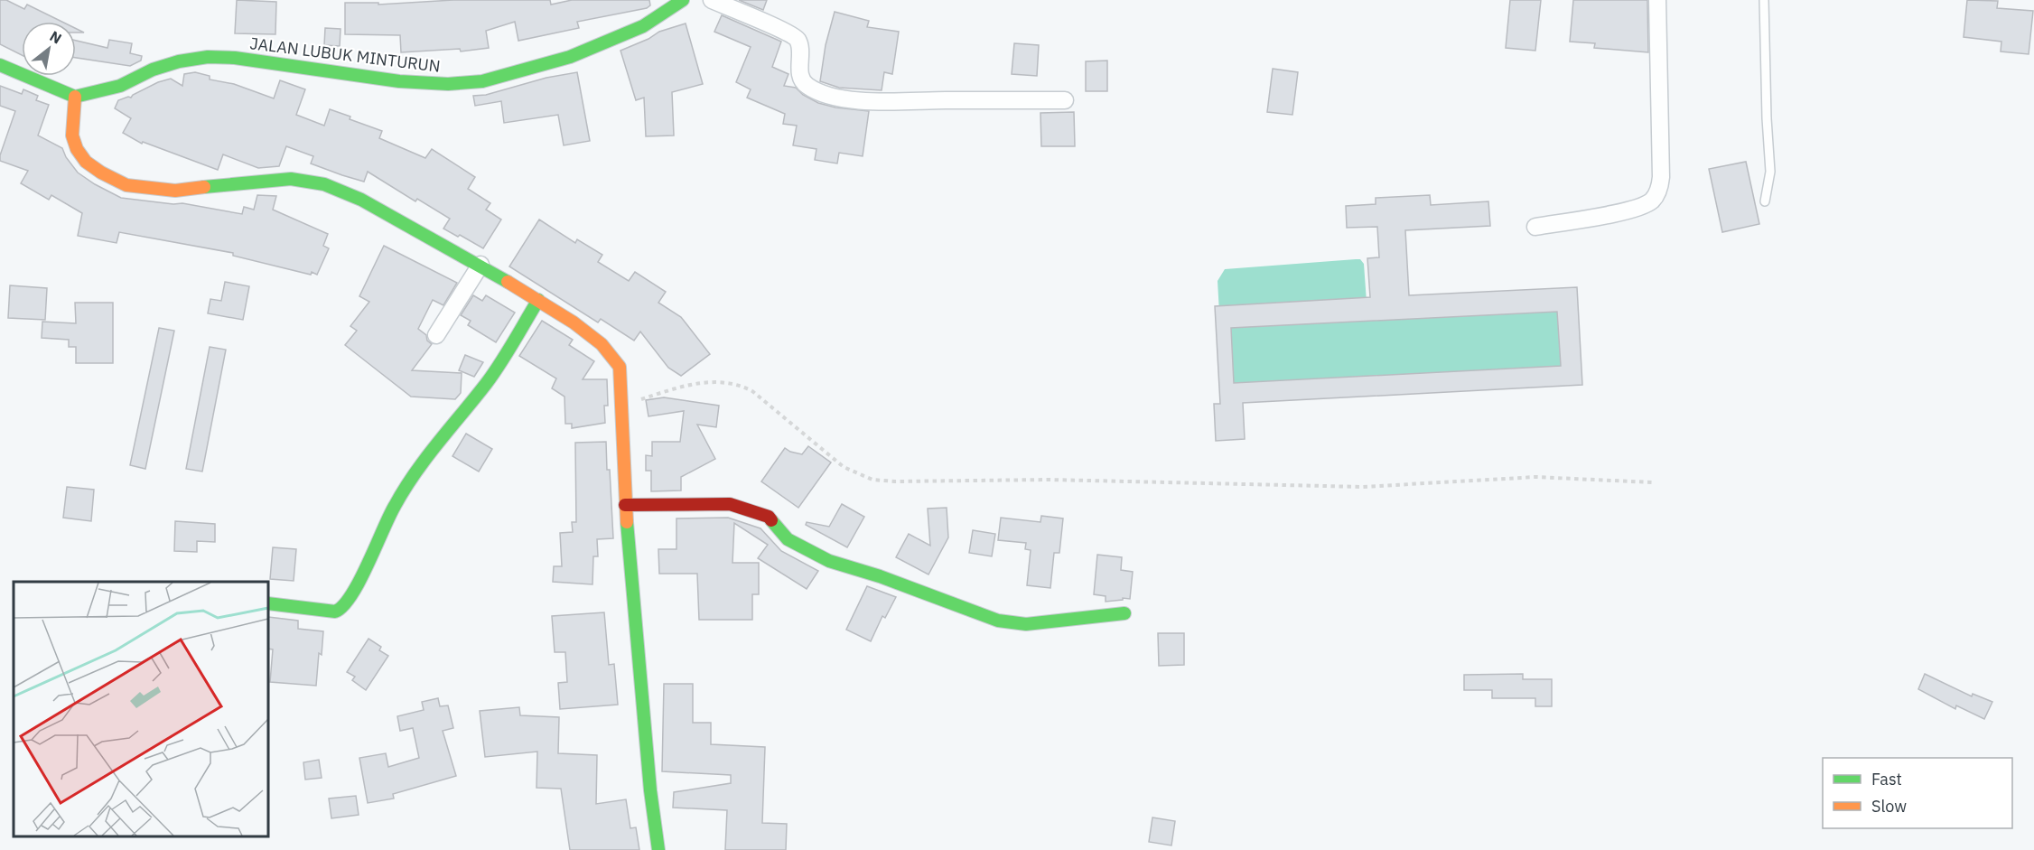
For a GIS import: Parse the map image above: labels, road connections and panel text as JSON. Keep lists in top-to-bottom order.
{
  "streets": {
    "street": ["JALAN LUBUK MINTURUN"]
  },
  "legend": ["Fast", "Slow"],
  "north": "top right"
}
